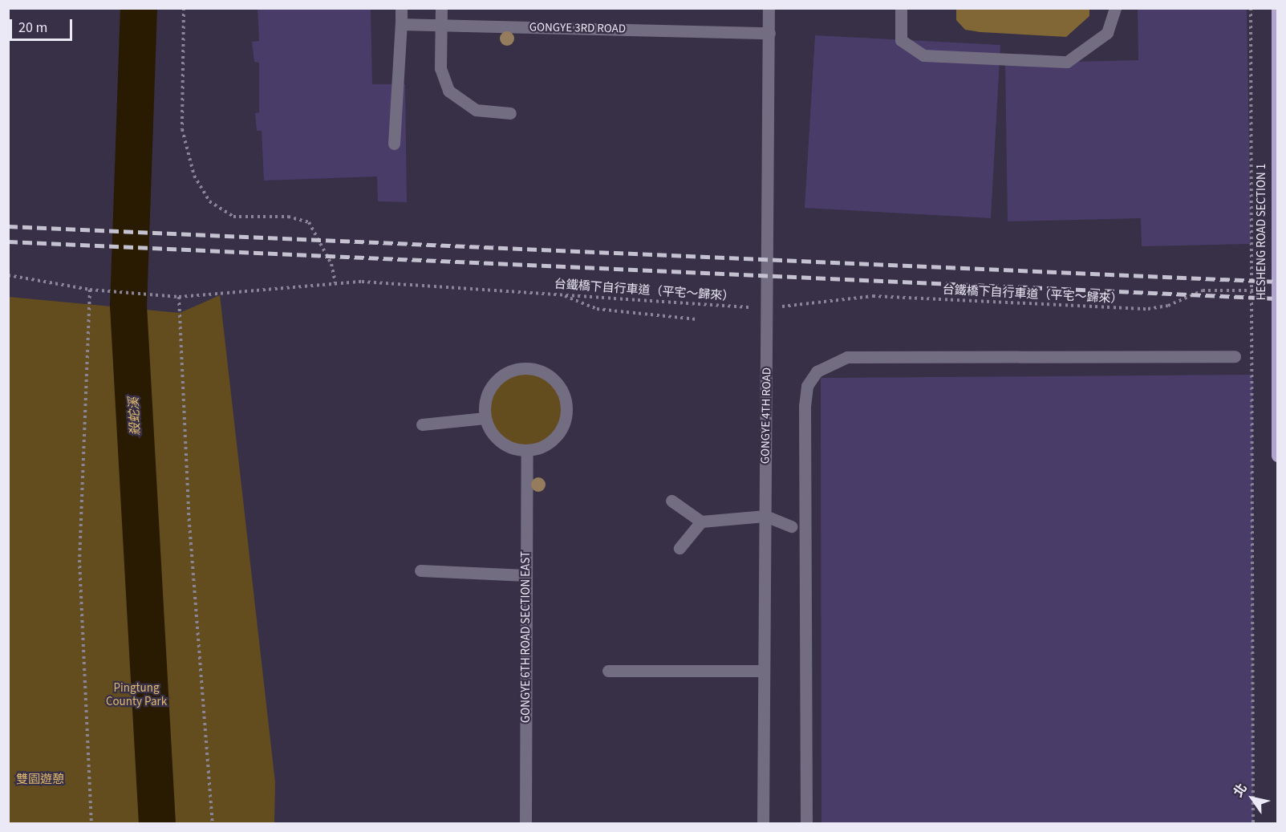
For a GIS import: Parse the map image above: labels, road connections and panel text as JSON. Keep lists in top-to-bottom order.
{
  "streets": {
    "main road": ["HESHENG ROAD SECTION 1"],
    "street": ["GONGYE 3RD ROAD", "GONGYE 4TH ROAD", "GONGYE 6TH ROAD SECTION EAST"],
    "path": ["台鐵橋下自行車道（平宅～歸來）"]
  },
  "crossings": [
    ["GONGYE 3RD ROAD", "GONGYE 4TH ROAD"],
    ["HESHENG ROAD SECTION 1", "台鐵橋下自行車道（平宅～歸來）"],
    ["台鐵橋下自行車道（平宅～歸來）", "GONGYE 4TH ROAD"]
  ],
  "water": ["殺蛇溪"],
  "parks": ["Pingtung County Park", "雙園遊憩"],
  "scale_bar": "20 m",
  "north": "top left"
}
